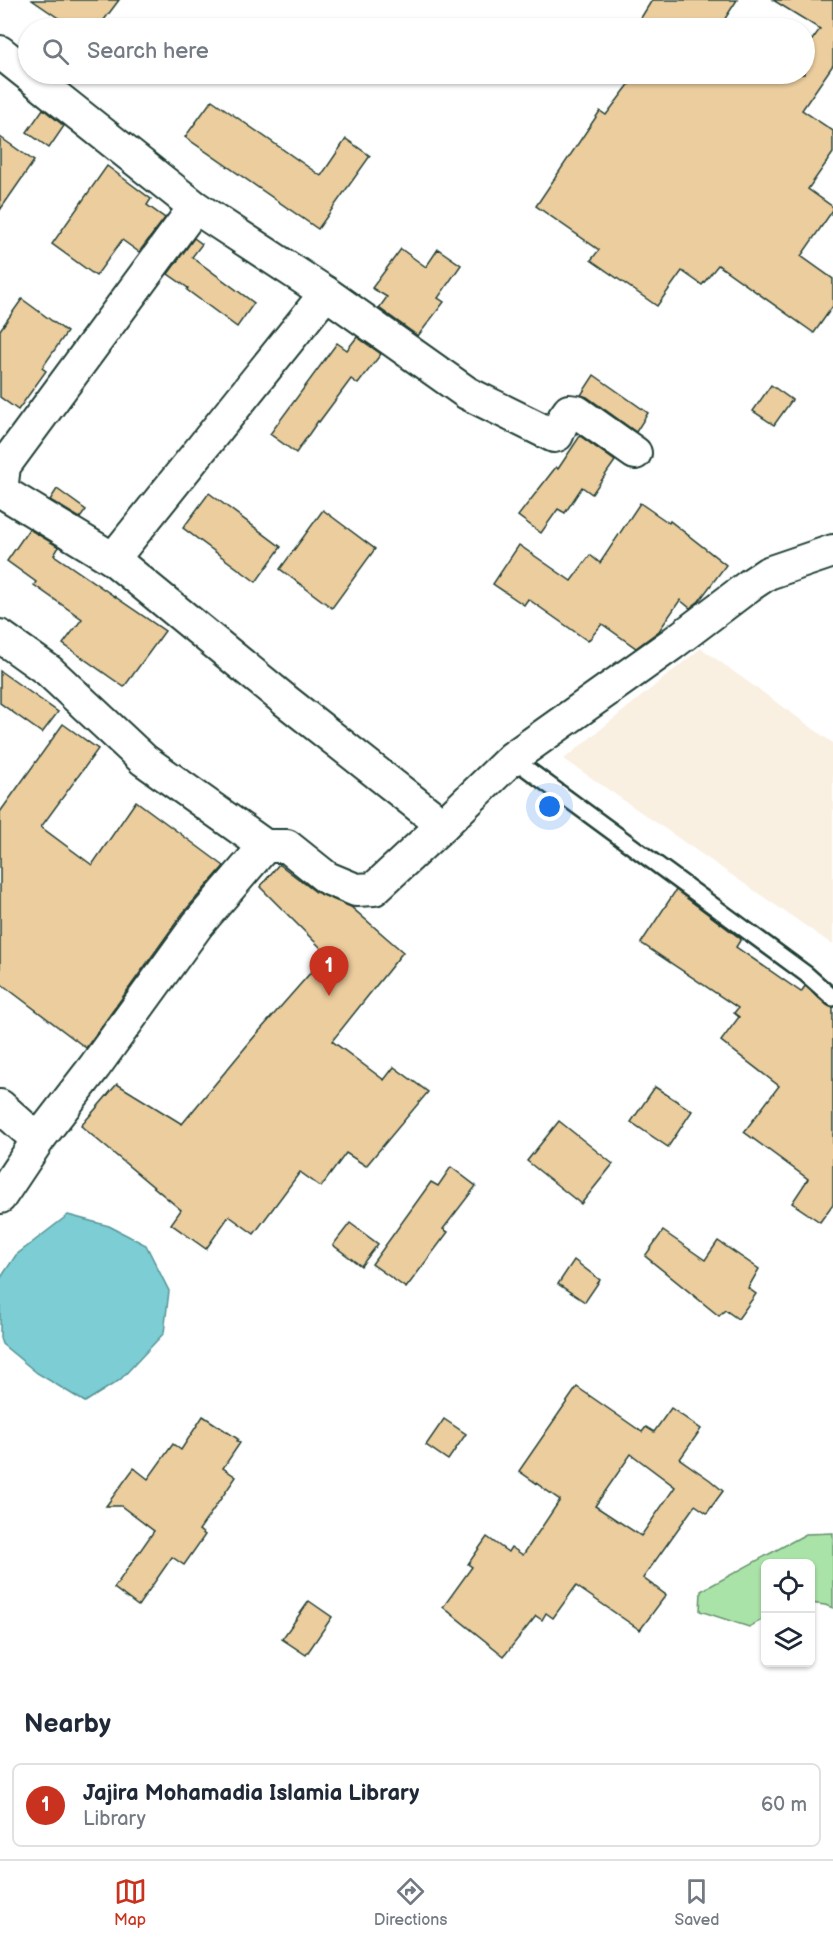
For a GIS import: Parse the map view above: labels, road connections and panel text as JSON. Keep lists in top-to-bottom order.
{
  "page": {
    "search": "Search here",
    "pins": "1",
    "heading": "Nearby",
    "list": [
      {
        "mark": "1",
        "name": "Jajira Mohamadia Islamia Library",
        "note": "Library",
        "value": "60 m"
      }
    ],
    "nav": ["Map", "Directions", "Saved"]
  }
}
